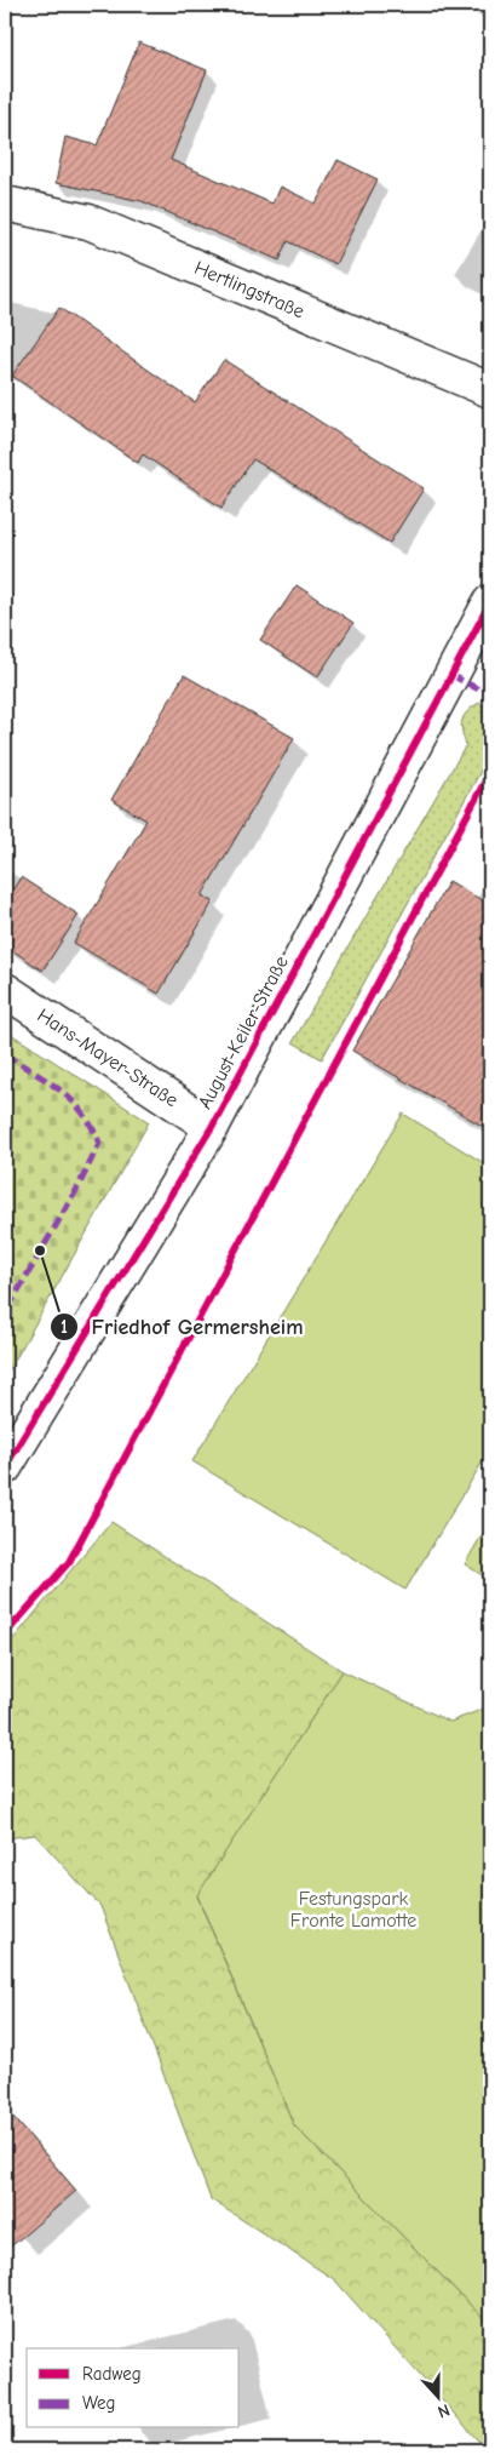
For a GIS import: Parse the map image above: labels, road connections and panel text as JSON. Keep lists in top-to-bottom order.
{
  "streets": {
    "street": ["Hertlingstraße", "August-Keiler-Straße", "Hans-Mayer-Straße"]
  },
  "crossings": [
    ["August-Keiler-Straße", "Hans-Mayer-Straße"]
  ],
  "parks": ["Festungspark Fronte Lamotte"],
  "places": ["Friedhof Germersheim"],
  "legend": ["Radweg", "Weg"],
  "north": "bottom"
}
